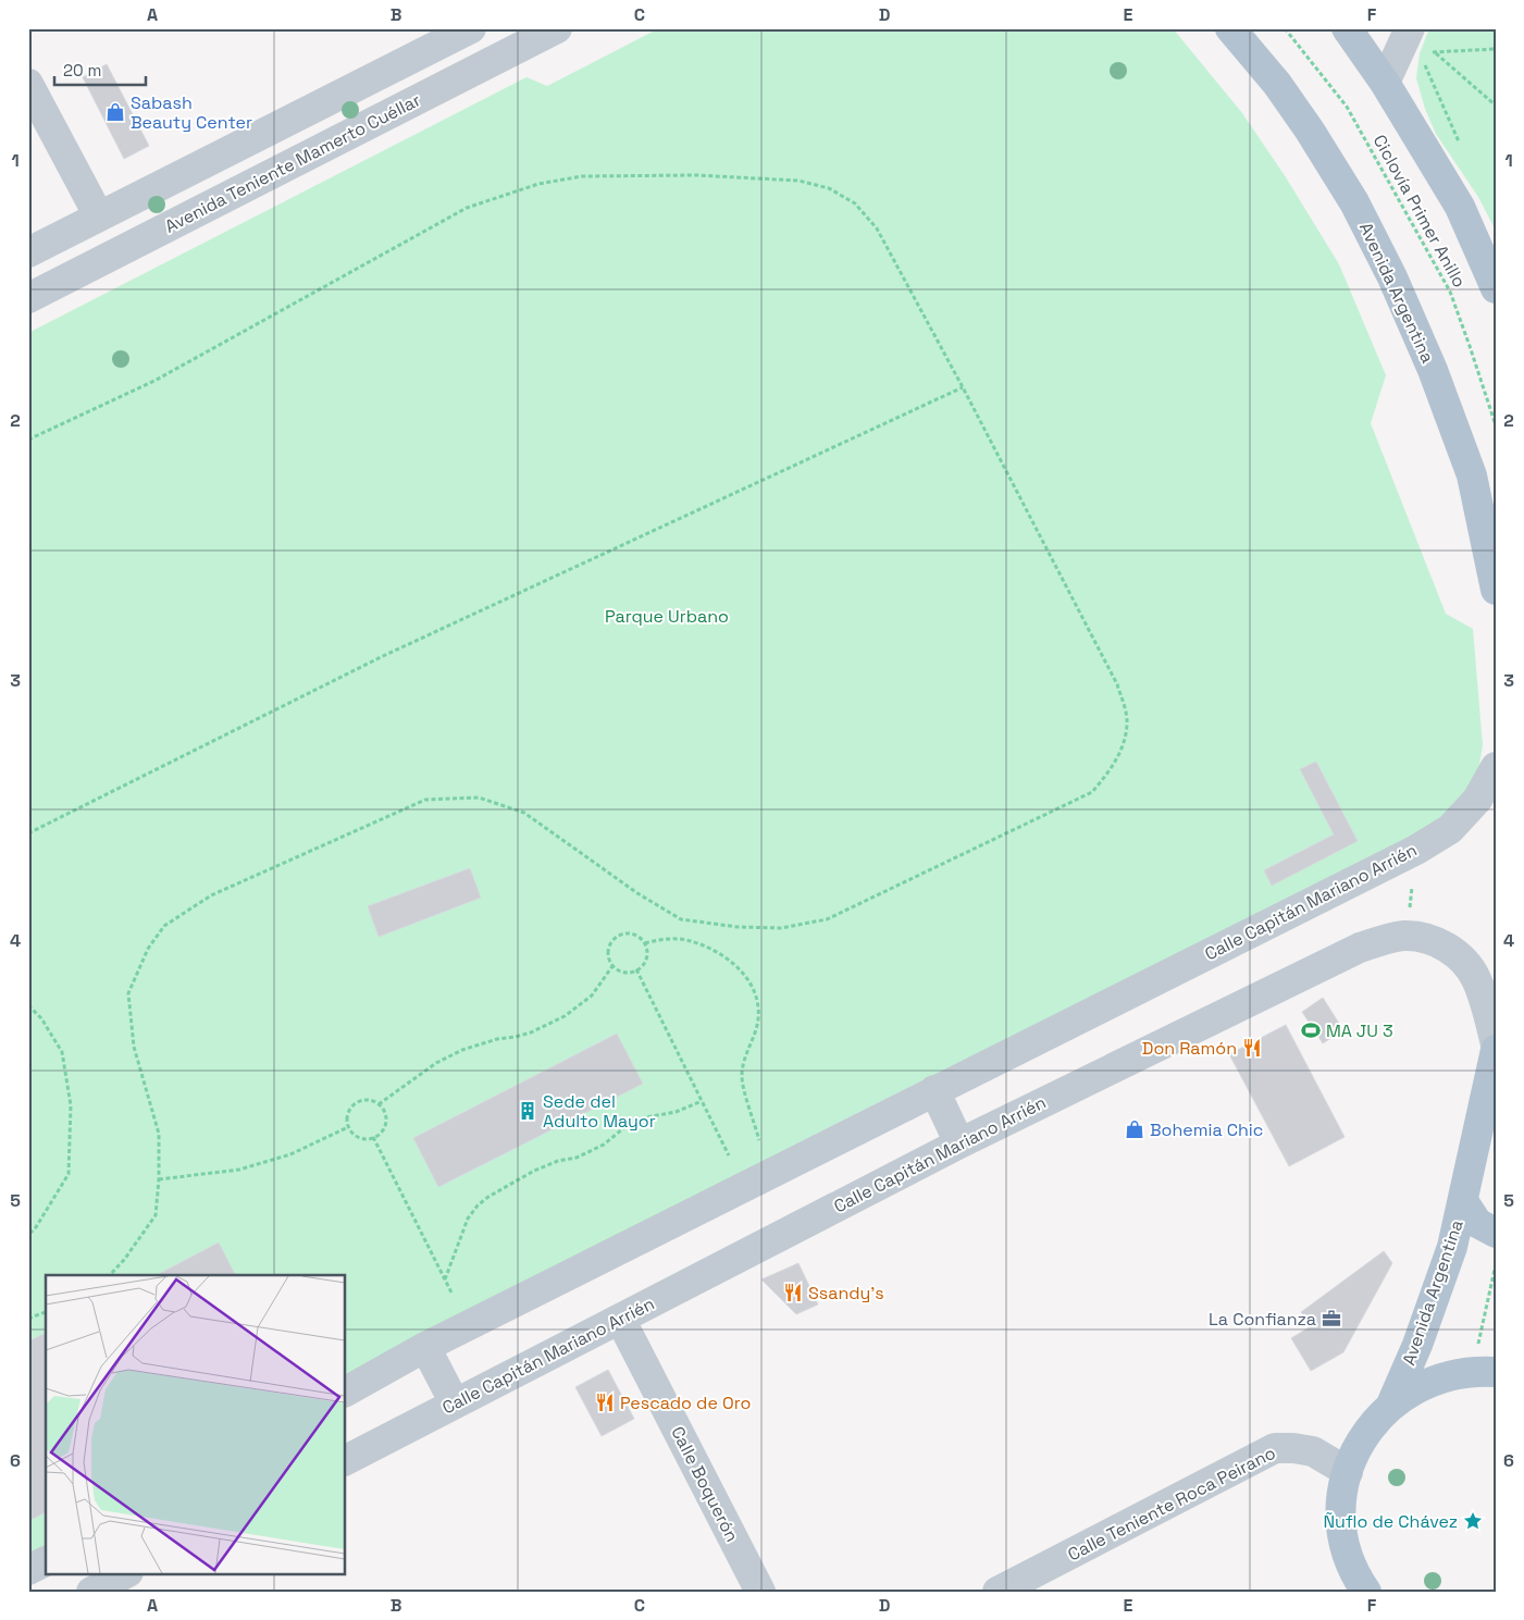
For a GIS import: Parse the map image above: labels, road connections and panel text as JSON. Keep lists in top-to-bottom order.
{
  "streets": {
    "main road": ["Avenida Argentina"],
    "street": [
      "Avenida Teniente Mamerto Cuéllar",
      "Calle Capitán Mariano Arrién",
      "Calle Boquerón",
      "Calle Teniente Roca Peirano"
    ],
    "path": ["Ciclovía Primer Anillo"]
  },
  "crossings": [
    ["Calle Capitán Mariano Arrién", "Calle Boquerón"]
  ],
  "parks": ["Parque Urbano"],
  "places": {
    "shop": ["Sabash Beauty Center", "Bohemia Chic"],
    "sports": ["MA JU 3"],
    "restaurant": ["Don Ramón", "Ssandy's", "Pescado de Oro"],
    "building": ["Sede del Adulto Mayor"],
    "office": ["La Confianza"],
    "place": ["Ñuflo de Chávez"]
  },
  "scale_bar": "20 m",
  "grid": {
    "columns": [
      "A",
      "B",
      "C",
      "D",
      "E",
      "F"
    ],
    "rows": [
      "1",
      "2",
      "3",
      "4",
      "5",
      "6"
    ]
  }
}
